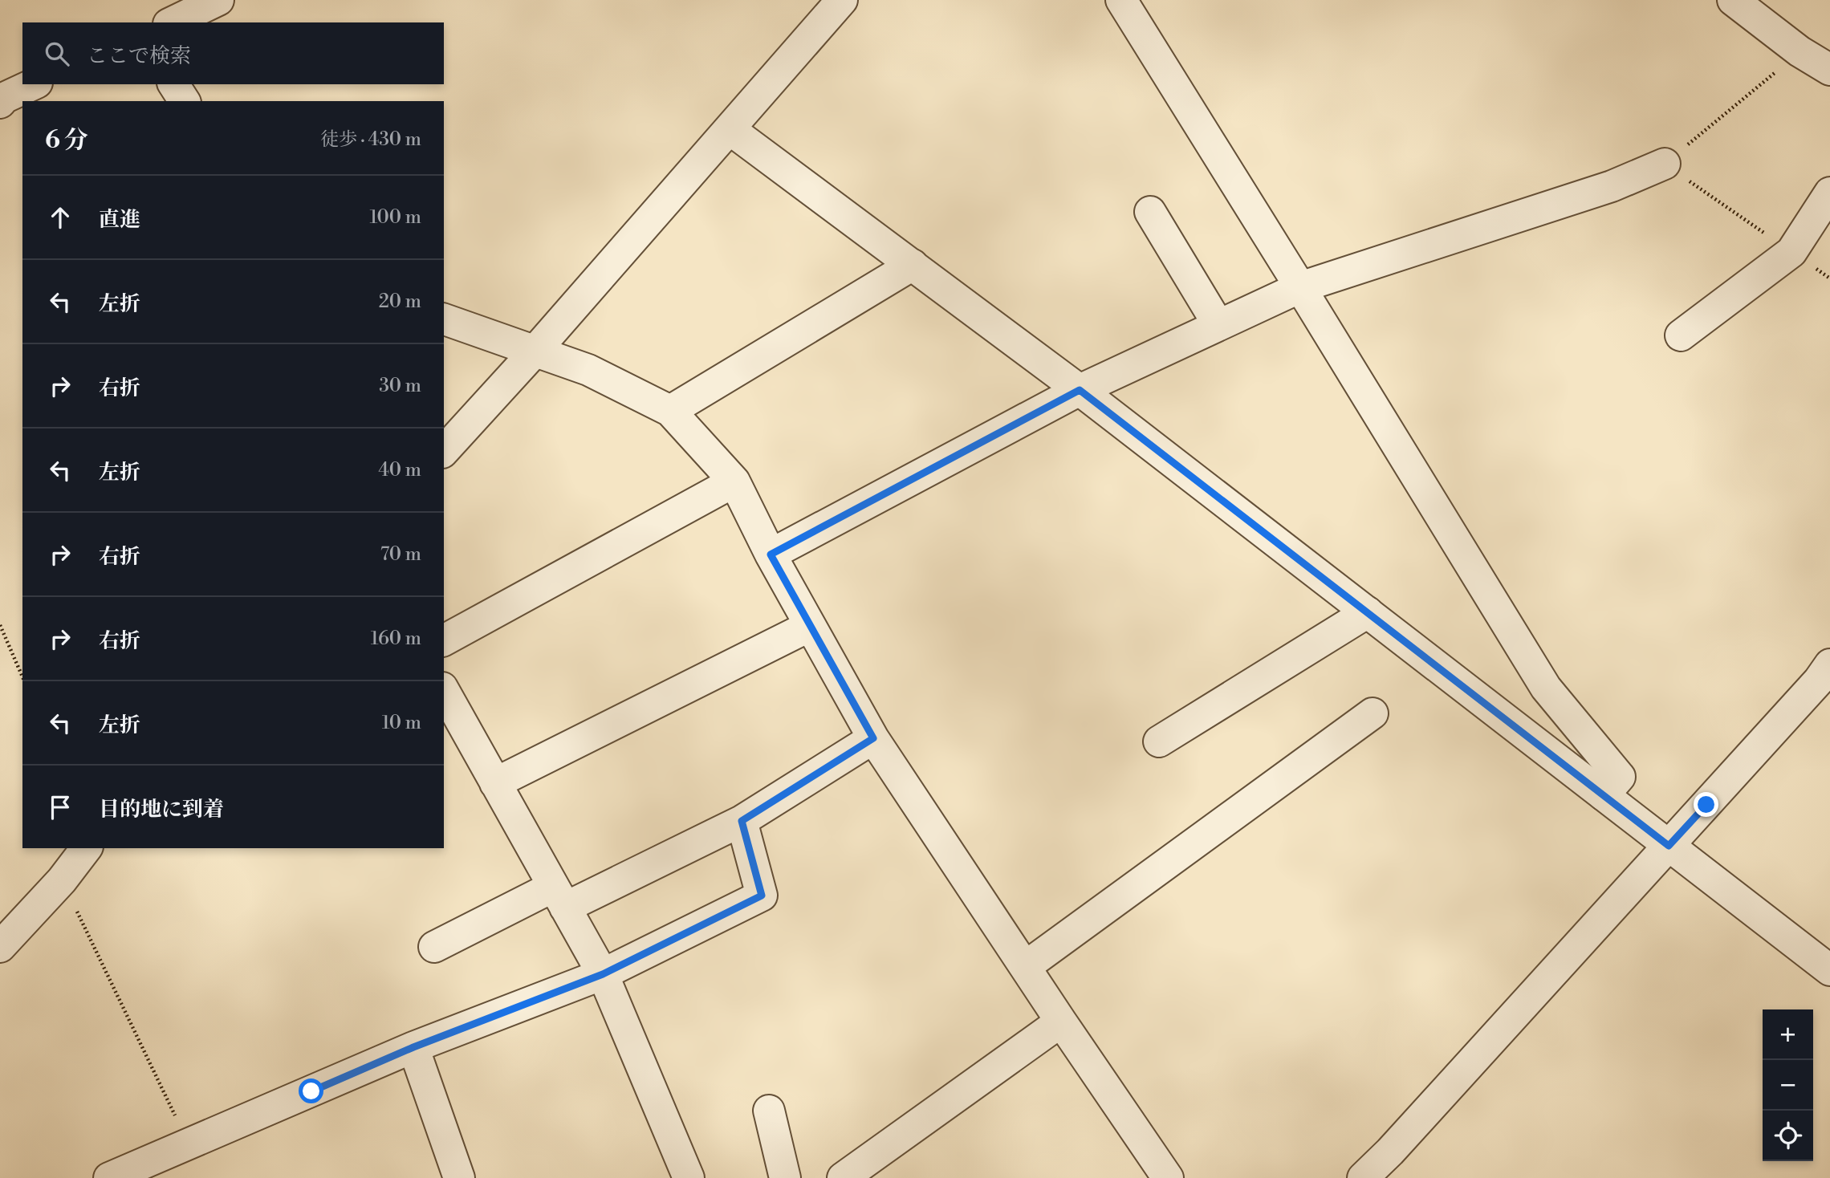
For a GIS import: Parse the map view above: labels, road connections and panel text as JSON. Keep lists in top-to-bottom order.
{
  "page": {
    "search": "ここで検索",
    "heading": ["6 分", "徒歩 · 430 m"],
    "list": [
      ["直進", "100 m"],
      ["左折", "20 m"],
      ["右折", "30 m"],
      ["左折", "40 m"],
      ["右折", "70 m"],
      ["右折", "160 m"],
      ["左折", "10 m"],
      "目的地に到着"
    ],
    "map_buttons": ["+", "−"]
  }
}
